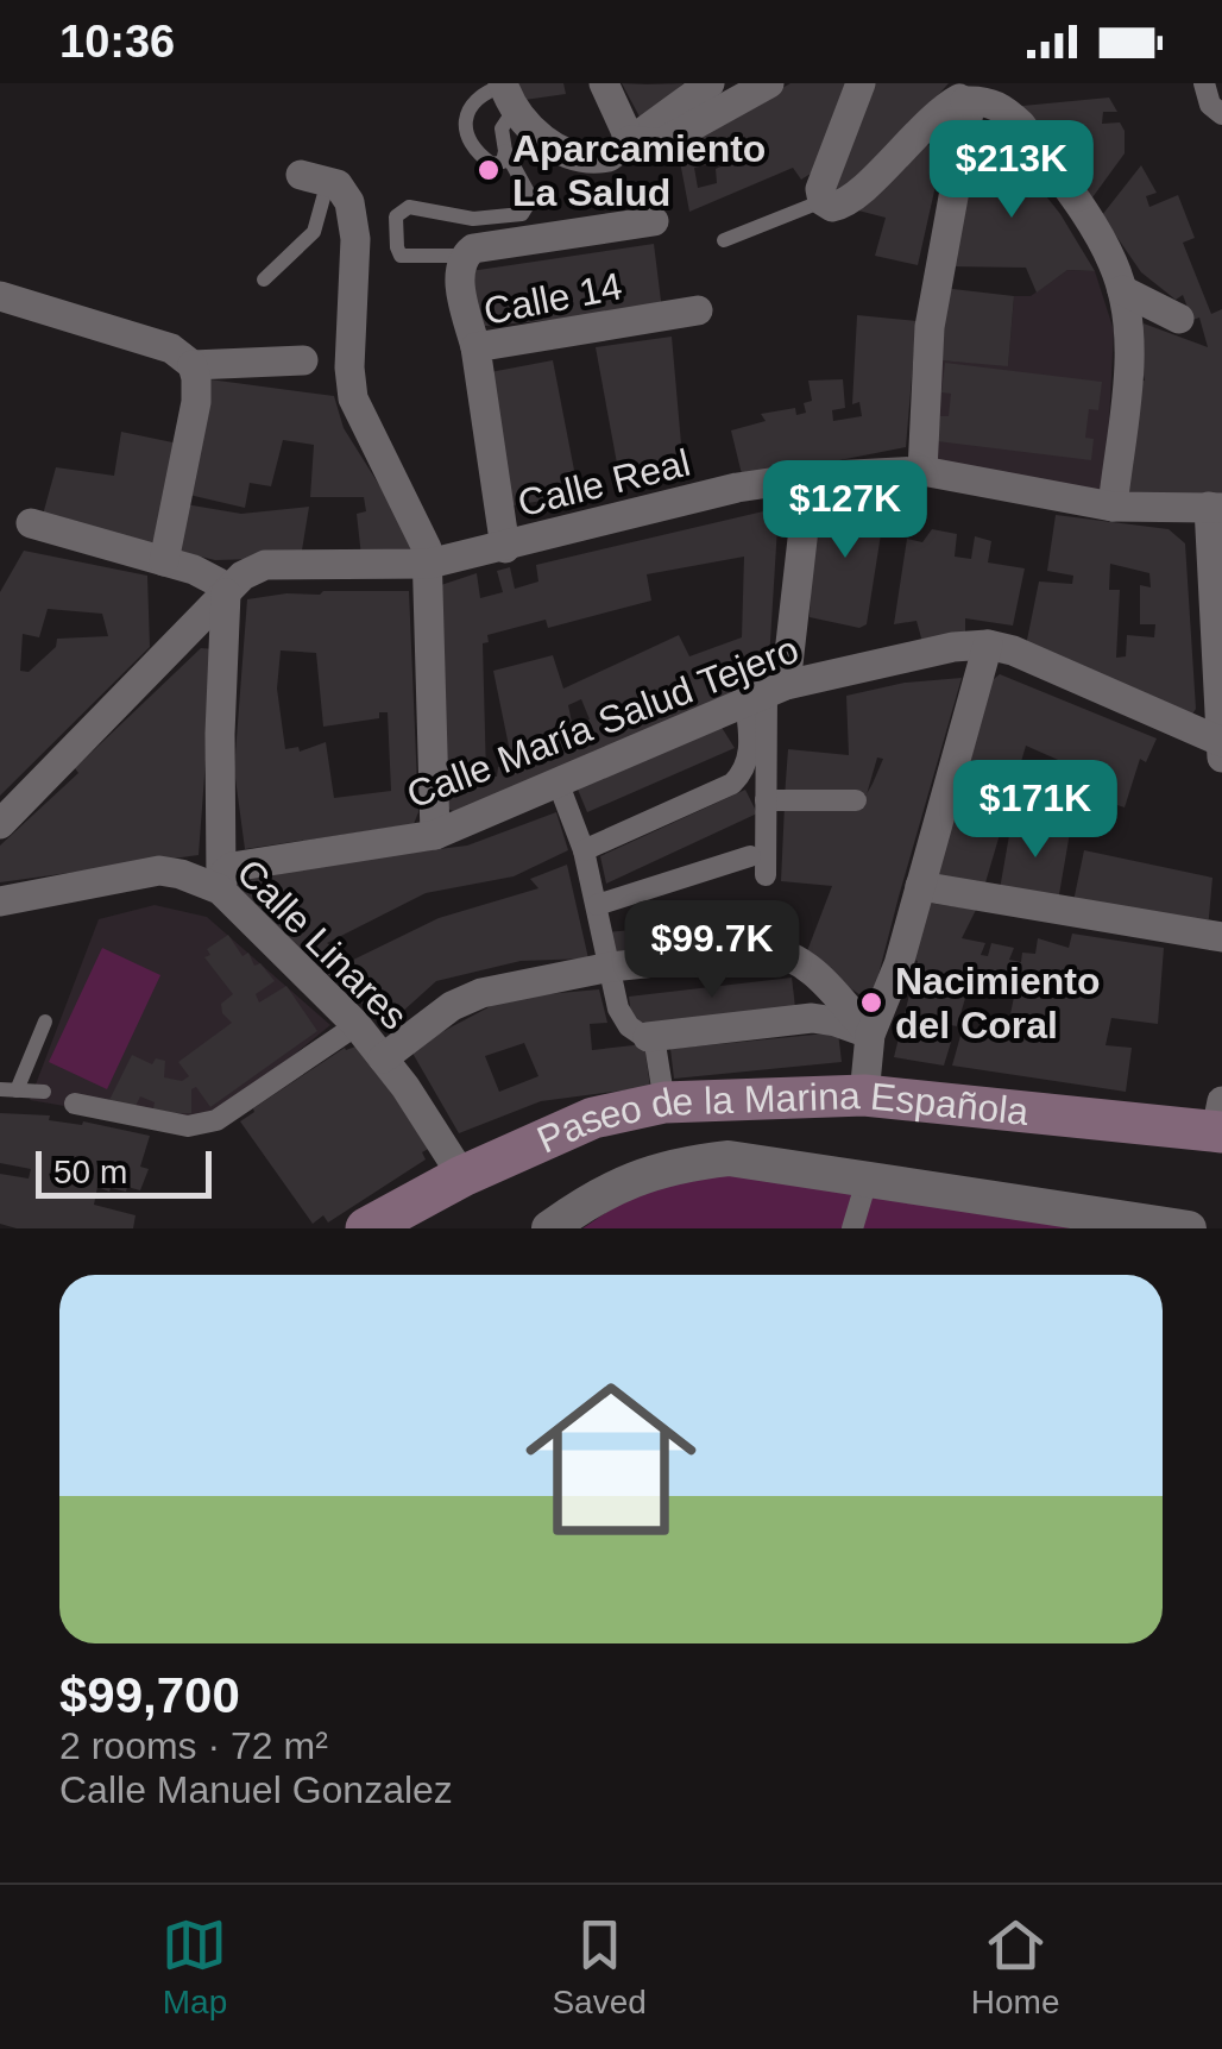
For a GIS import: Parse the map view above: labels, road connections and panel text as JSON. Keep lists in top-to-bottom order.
{
  "streets": {
    "main road": ["Paseo de la Marina Española"],
    "street": [
      "Calle 14",
      "Calle Real",
      "Calle María Salud Tejero",
      "Calle Linares"
    ]
  },
  "crossings": [
    ["Calle 14", "Calle Real"],
    ["Calle María Salud Tejero", "Calle Linares"],
    ["Calle Linares", "Paseo de la Marina Española"]
  ],
  "places": ["Aparcamiento La Salud", "Nacimiento del Coral"],
  "scale_bar": "50 m",
  "page": {
    "status": "10:36",
    "price": [
      "$213K",
      "$127K",
      "$171K",
      "$99.7K"
    ],
    "scale": "50 m",
    "list": [
      {
        "name": "$99,700",
        "note": "2 rooms · 72 m² · Calle Manuel Gonzalez"
      }
    ],
    "tabs": ["Map", "Saved", "Home"]
  }
}
